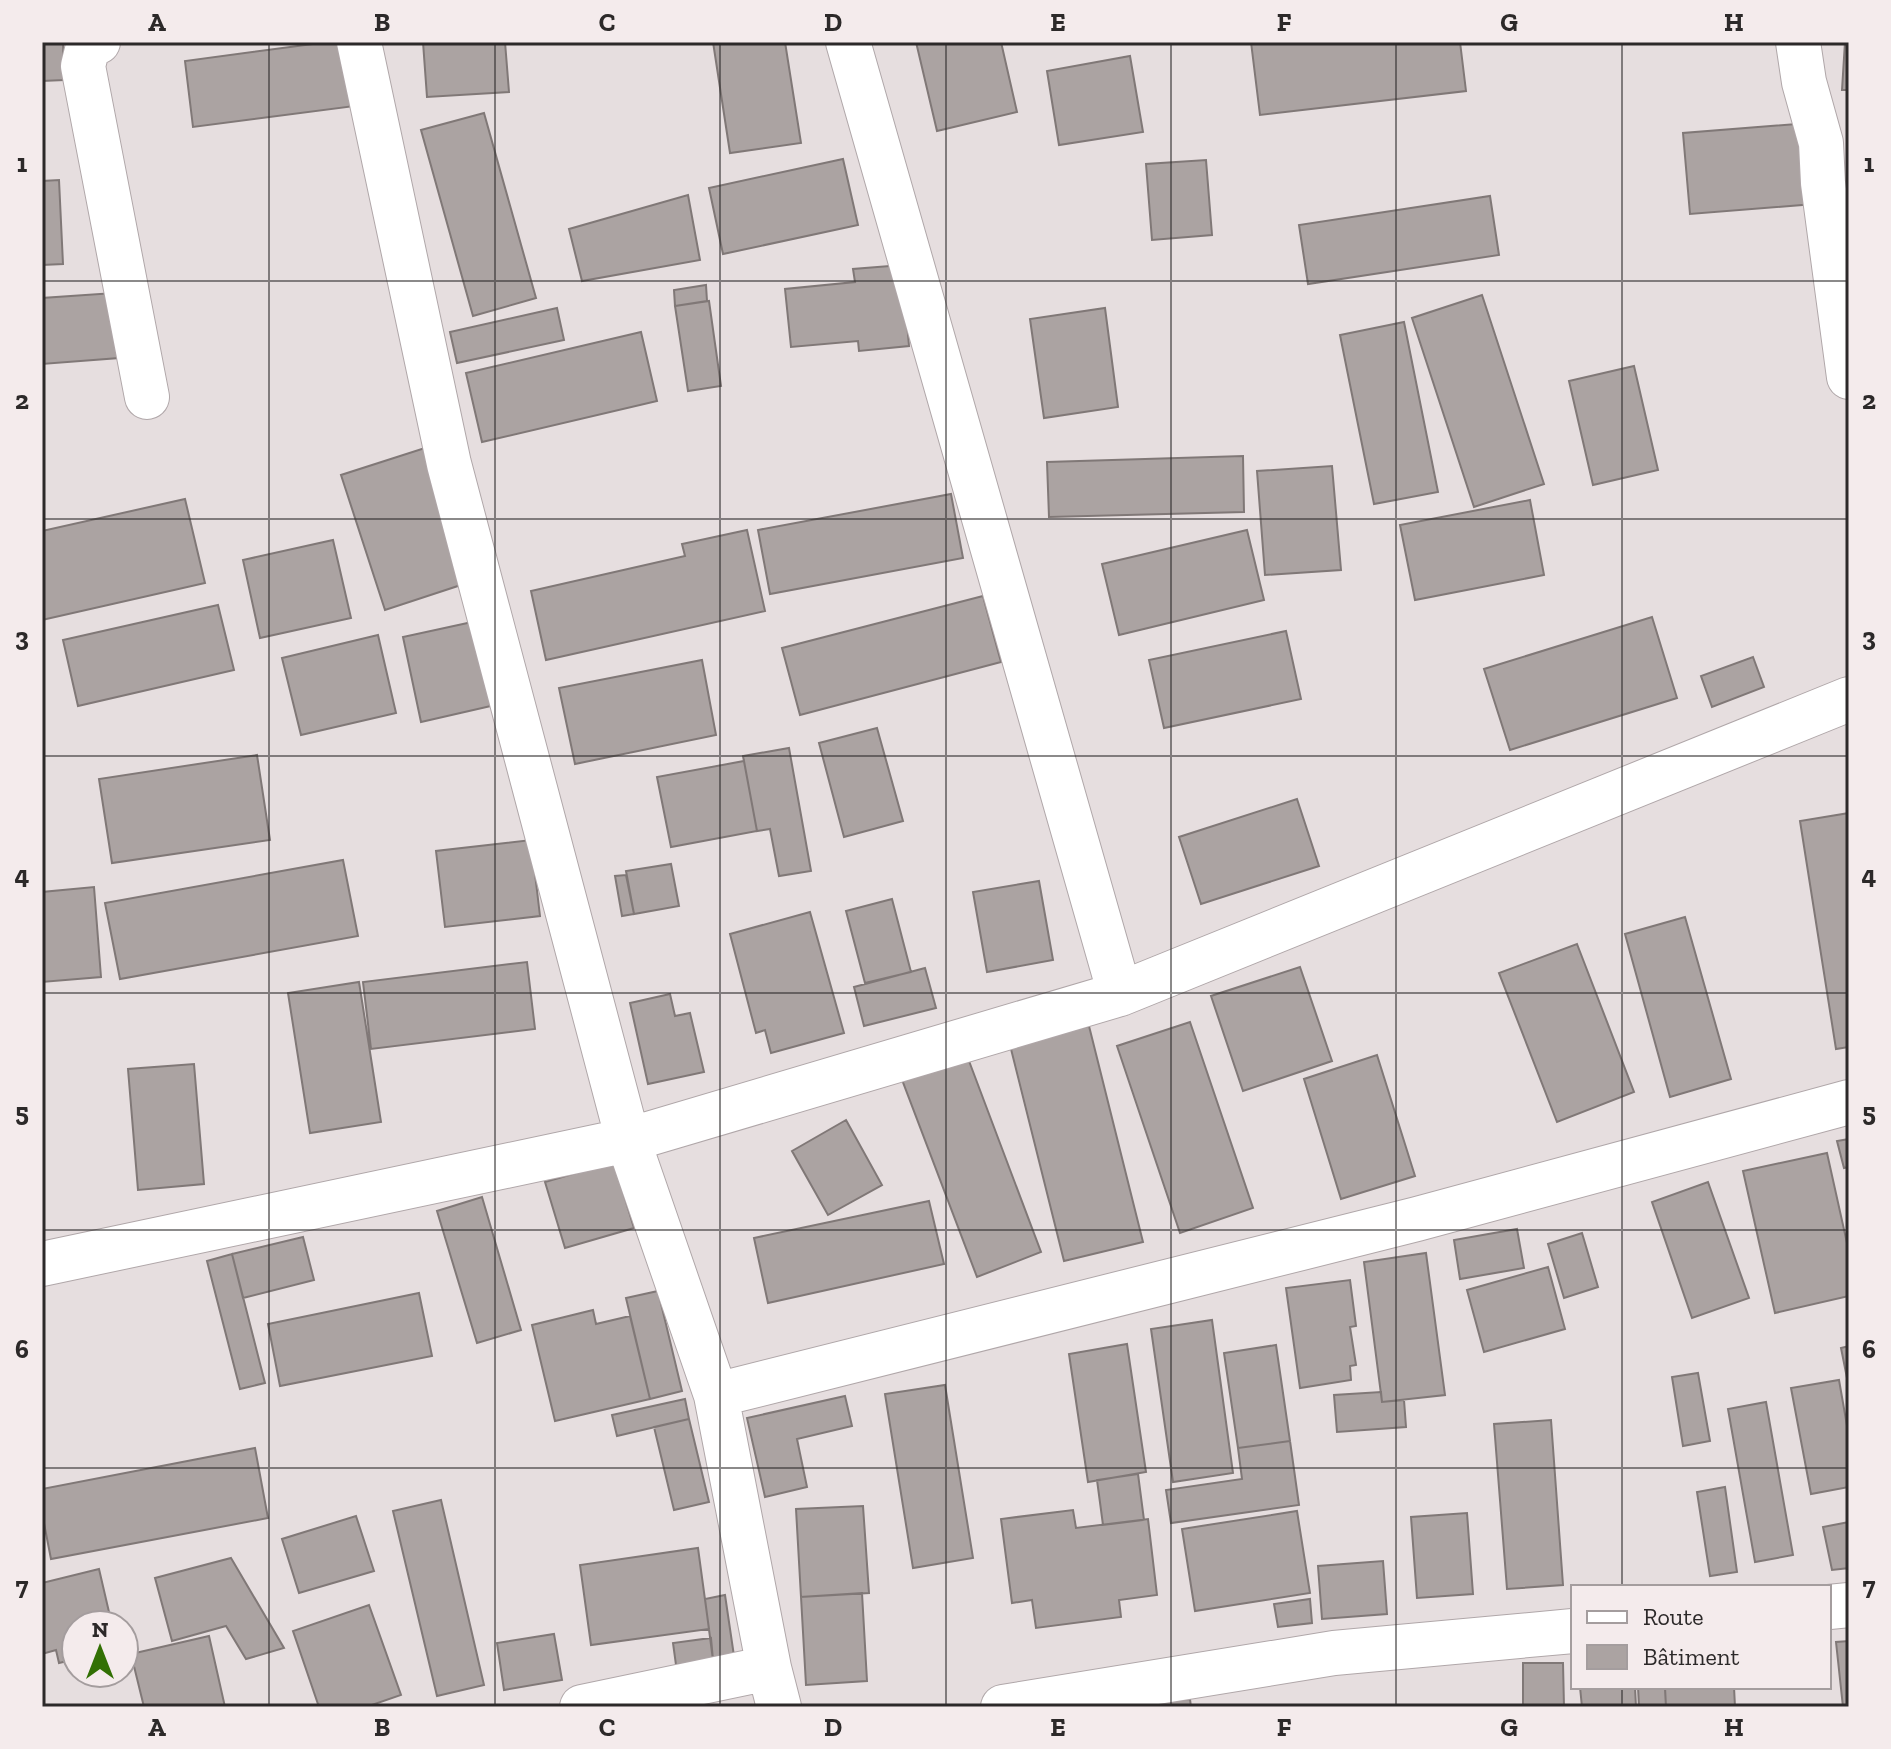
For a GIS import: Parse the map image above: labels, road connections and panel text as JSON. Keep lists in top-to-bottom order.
{
  "legend": ["Route", "Bâtiment"],
  "north": "top",
  "grid": {
    "columns": [
      "A",
      "B",
      "C",
      "D",
      "E",
      "F",
      "G",
      "H"
    ],
    "rows": [
      "1",
      "2",
      "3",
      "4",
      "5",
      "6",
      "7"
    ]
  }
}
